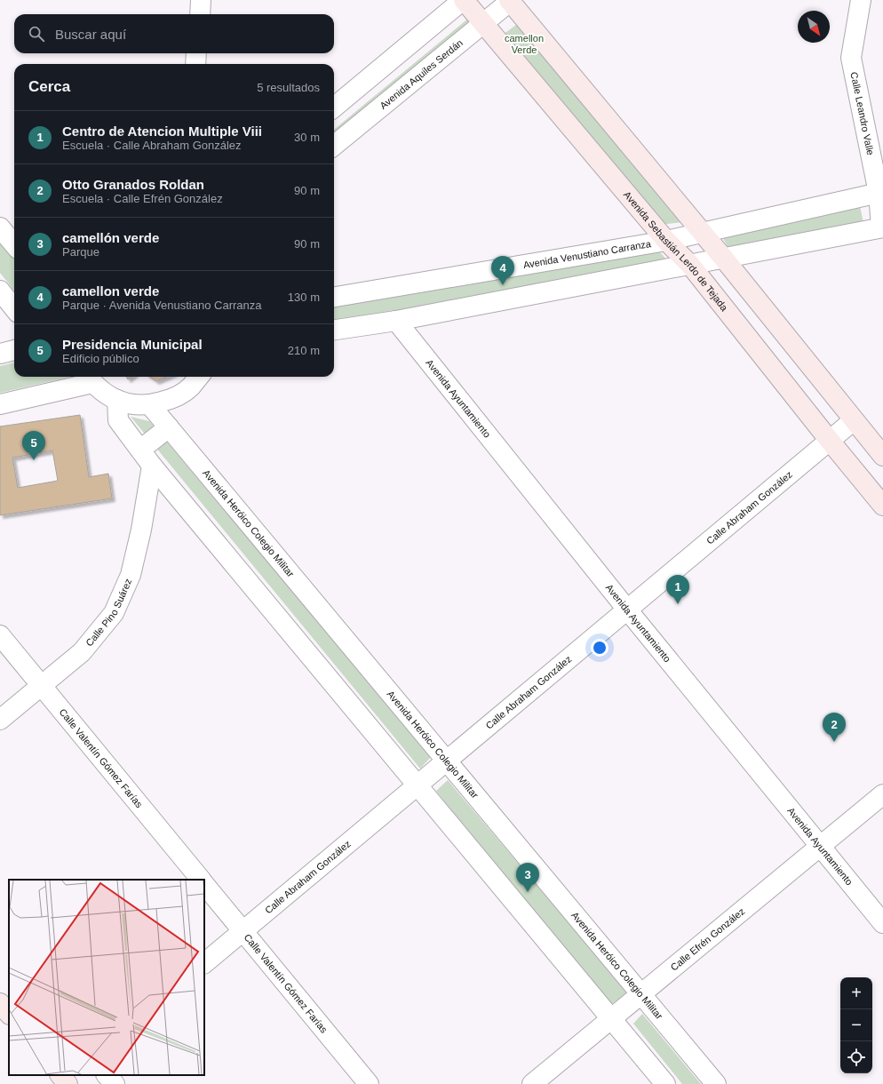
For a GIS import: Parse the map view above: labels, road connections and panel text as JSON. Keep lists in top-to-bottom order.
{
  "streets": {
    "street": [
      "Avenida Aquiles Serdán",
      "Calle Leandro Valle",
      "Avenida Sebastián Lerdo de Tejada",
      "Avenida Venustiano Carranza",
      "Avenida Ayuntamiento",
      "Calle Abraham González",
      "Avenida Heróico Colegio Militar",
      "Calle Pino Suárez",
      "Calle Valentín Gómez Farías",
      "Calle Efrén González"
    ]
  },
  "crossings": [
    ["Avenida Aquiles Serdán", "Avenida Sebastián Lerdo de Tejada"],
    ["Calle Leandro Valle", "Avenida Venustiano Carranza"],
    ["Avenida Sebastián Lerdo de Tejada", "Avenida Venustiano Carranza"],
    ["Avenida Sebastián Lerdo de Tejada", "Calle Abraham González"],
    ["Avenida Ayuntamiento", "Calle Abraham González"],
    ["Avenida Ayuntamiento", "Calle Efrén González"],
    ["Calle Abraham González", "Avenida Heróico Colegio Militar"],
    ["Calle Abraham González", "Calle Valentín Gómez Farías"],
    ["Avenida Heróico Colegio Militar", "Calle Efrén González"],
    ["Calle Pino Suárez", "Calle Valentín Gómez Farías"]
  ],
  "parks": ["camellon Verde"],
  "north": "bottom right",
  "page": {
    "search": "Buscar aquí",
    "heading": ["Cerca", "5 resultados"],
    "list": [
      {
        "mark": "1",
        "name": "Centro de Atencion Multiple Viii",
        "note": "Escuela · Calle Abraham González",
        "value": "30 m"
      },
      {
        "mark": "2",
        "name": "Otto Granados Roldan",
        "note": "Escuela · Calle Efrén González",
        "value": "90 m"
      },
      {
        "mark": "3",
        "name": "camellón verde",
        "note": "Parque",
        "value": "90 m"
      },
      {
        "mark": "4",
        "name": "camellon verde",
        "note": "Parque · Avenida Venustiano Carranza",
        "value": "130 m"
      },
      {
        "mark": "5",
        "name": "Presidencia Municipal",
        "note": "Edificio público",
        "value": "210 m"
      }
    ],
    "pins": [
      "4",
      "5",
      "1",
      "2",
      "3"
    ],
    "map_buttons": ["+", "−"]
  }
}
